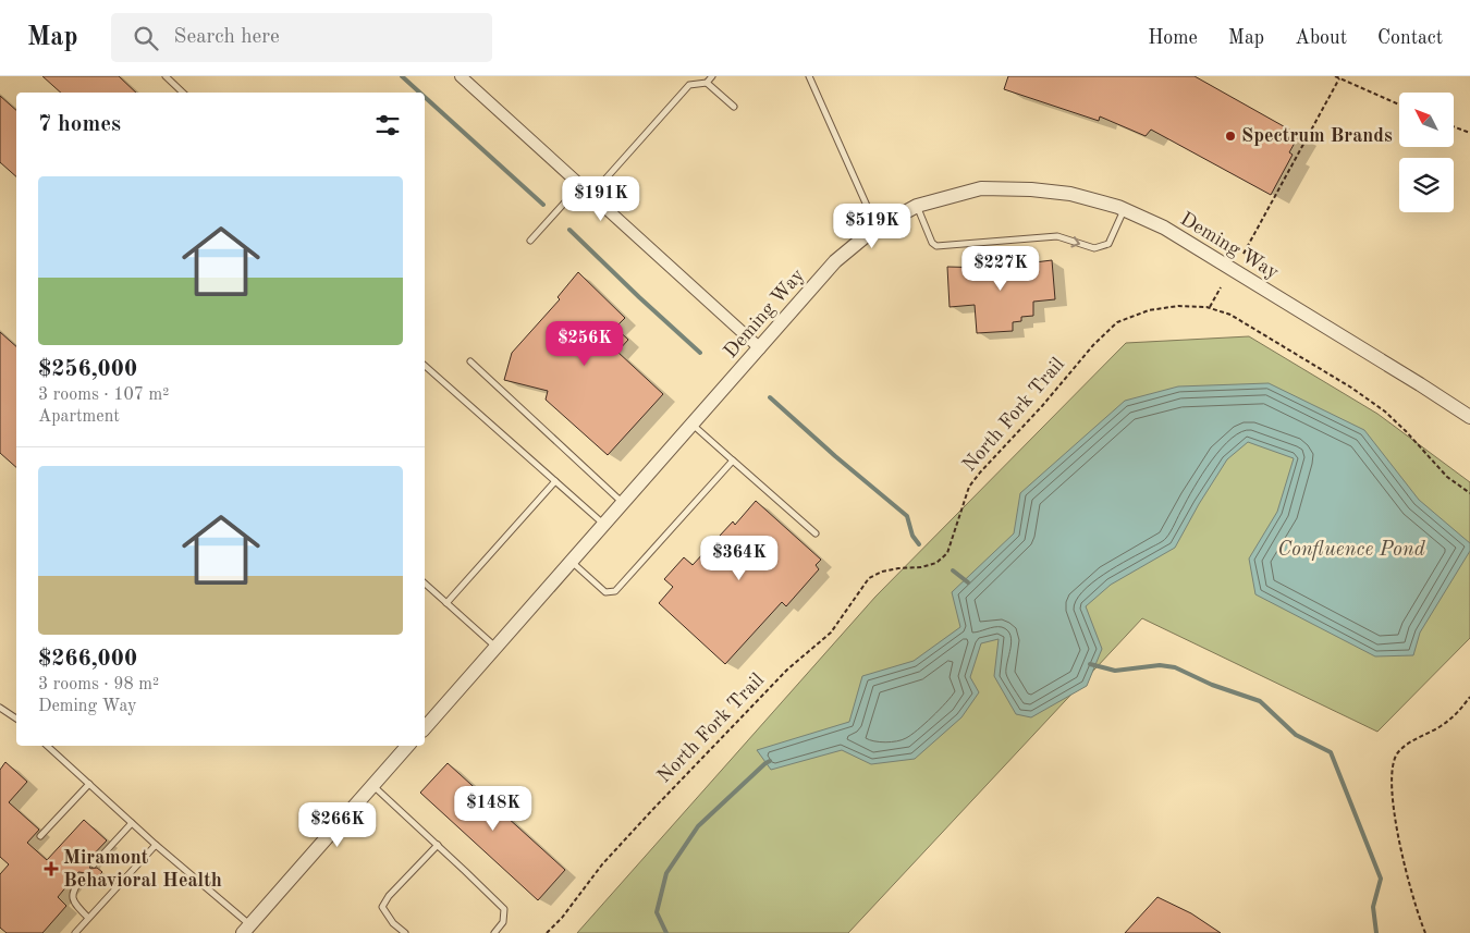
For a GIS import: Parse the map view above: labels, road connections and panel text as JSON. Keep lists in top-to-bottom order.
{
  "streets": {
    "street": ["Deming Way"],
    "path": ["North Fork Trail"]
  },
  "water": ["Confluence Pond"],
  "places": {
    "other": ["Spectrum Brands"],
    "health": ["Miramont Behavioral Health"]
  },
  "north": "top left",
  "page": {
    "header": "Map",
    "search": "Search here",
    "nav": [
      "Home",
      "Map",
      "About",
      "Contact"
    ],
    "heading": "7 homes",
    "list": [
      {
        "name": "$256,000",
        "note": "3 rooms · 107 m² · Apartment"
      },
      {
        "name": "$266,000",
        "note": "3 rooms · 98 m² · Deming Way"
      }
    ],
    "price": [
      "$191K",
      "$519K",
      "$227K",
      "$256K",
      "$364K",
      "$148K",
      "$266K"
    ]
  }
}
